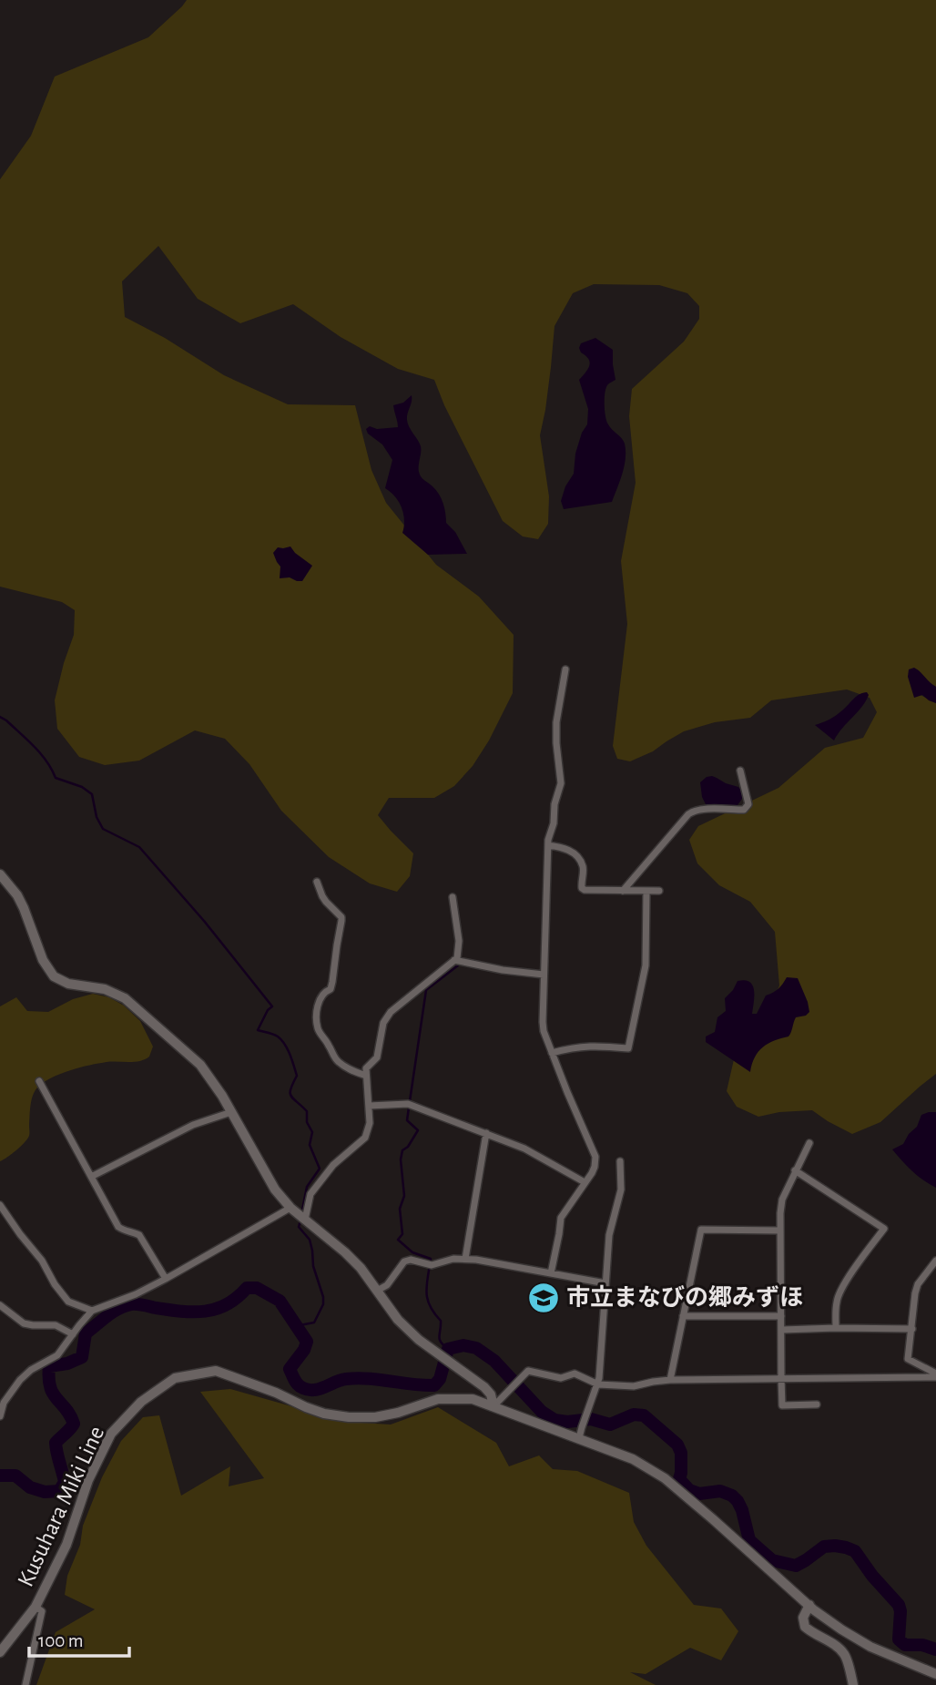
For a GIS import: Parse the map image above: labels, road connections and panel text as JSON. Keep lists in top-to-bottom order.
{
  "streets": {
    "main road": ["Kusuhara Miki Line"]
  },
  "places": {
    "school or university": ["市立まなびの郷みずほ"]
  },
  "scale_bar": "100 m"
}
